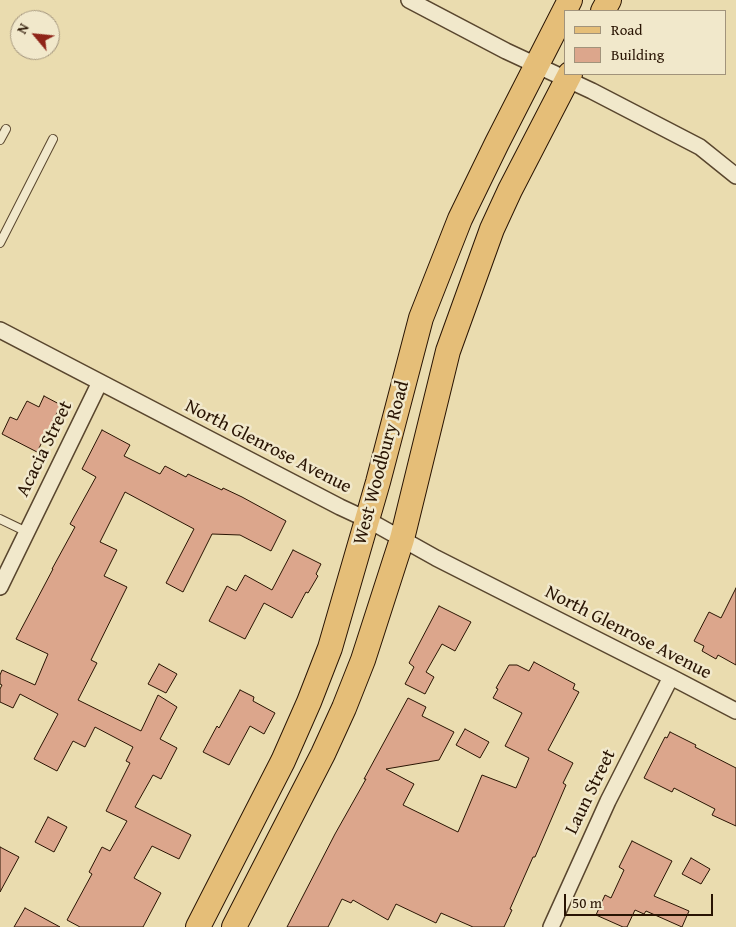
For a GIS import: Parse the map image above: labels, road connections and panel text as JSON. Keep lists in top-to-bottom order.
{
  "streets": {
    "main road": ["West Woodbury Road"],
    "street": ["North Glenrose Avenue", "Acacia Street", "Laun Street"]
  },
  "crossings": [
    ["North Glenrose Avenue", "Acacia Street"],
    ["North Glenrose Avenue", "West Woodbury Road"],
    ["North Glenrose Avenue", "Laun Street"]
  ],
  "legend": ["Road", "Building"],
  "scale_bar": "50 m",
  "north": "top left"
}
